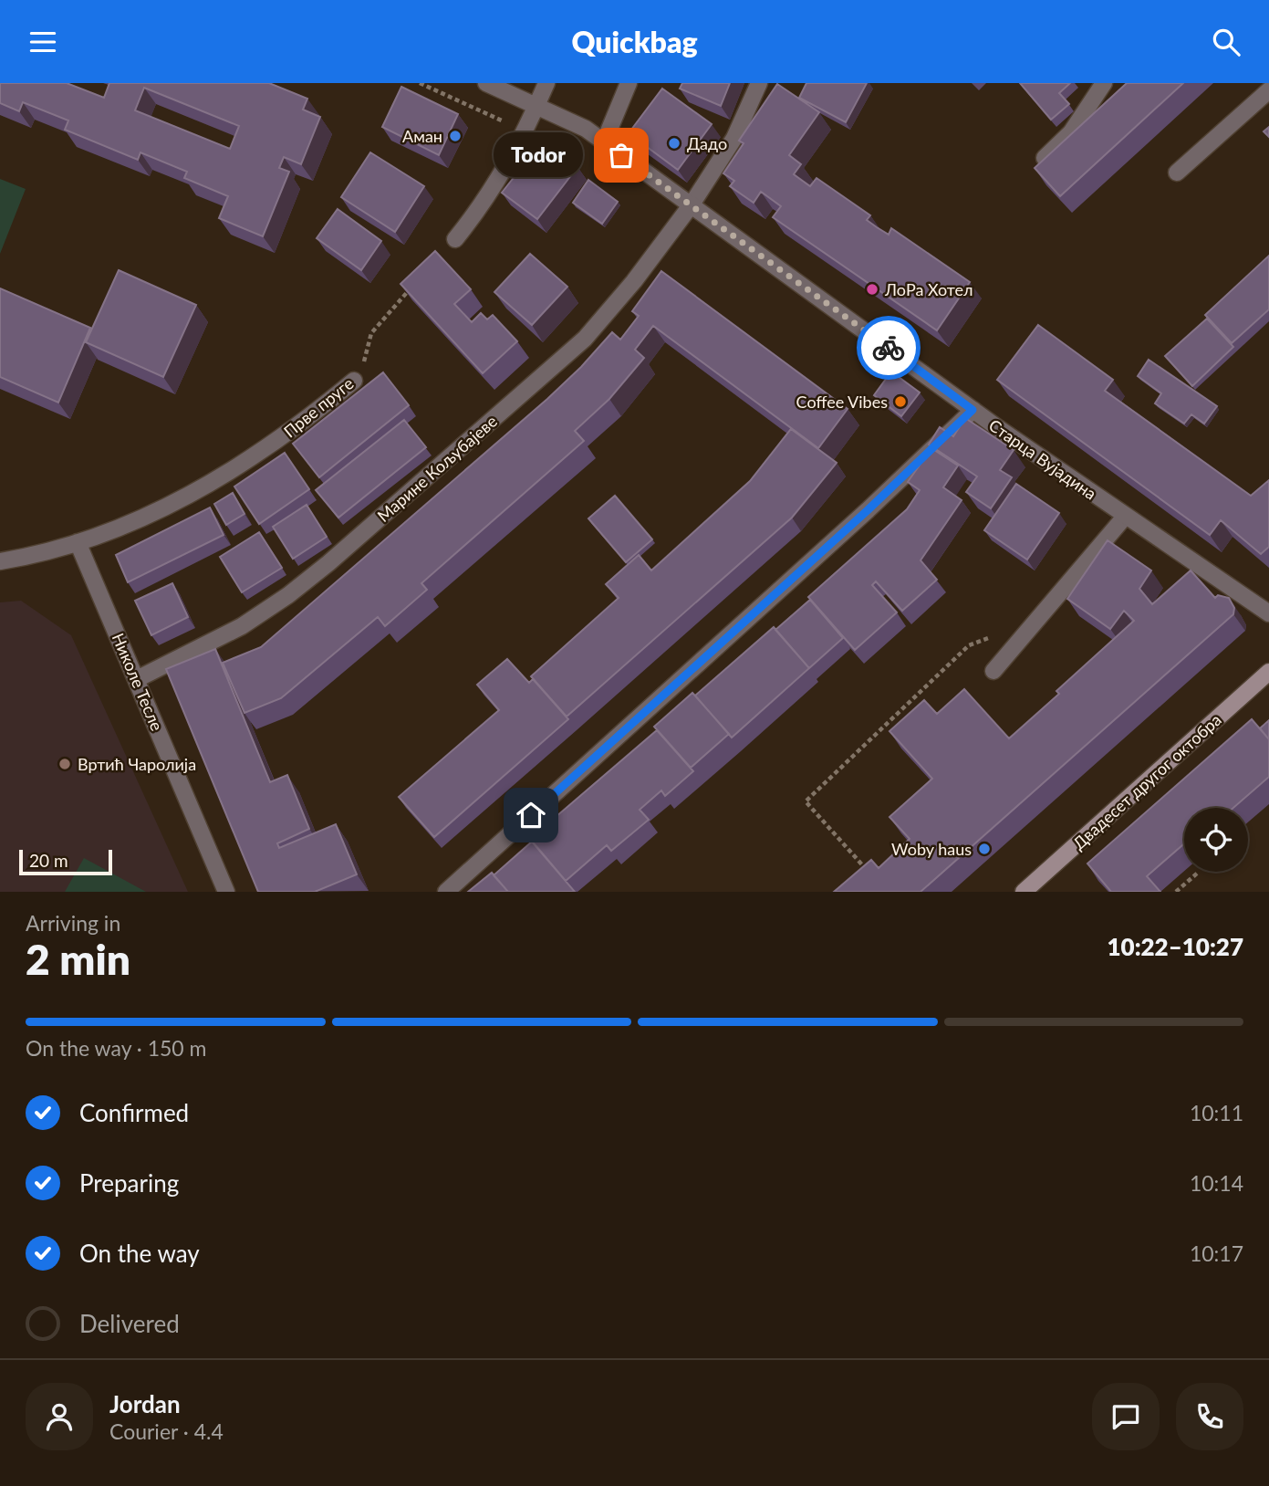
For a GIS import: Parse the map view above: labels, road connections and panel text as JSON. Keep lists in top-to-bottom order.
{
  "streets": {
    "main road": ["Двадесет другог октобра"],
    "street": [
      "Прве пруге",
      "Старца Вујадина",
      "Марине Кољубајеве",
      "Николе Тесле"
    ]
  },
  "crossings": [
    ["Прве пруге", "Николе Тесле"],
    ["Старца Вујадина", "Марине Кољубајеве"],
    ["Марине Кољубајеве", "Николе Тесле"]
  ],
  "places": [
    "Аман",
    "Дадо",
    "Todor",
    "ЛоРа Хотел",
    "Coffee Vibes",
    "Вртић Чаролија",
    "Woby haus"
  ],
  "scale_bar": "20 m",
  "page": {
    "header": "Quickbag",
    "bubble": "Todor",
    "scale": "20 m",
    "heading": ["2 min", "Arriving in", "10:22–10:27"],
    "panel": ["Jordan", "Courier · 4.4"],
    "bar": "On the way · 150 m",
    "list": [
      ["Confirmed", "10:11"],
      ["Preparing", "10:14"],
      ["On the way", "10:17"],
      "Delivered"
    ]
  }
}
